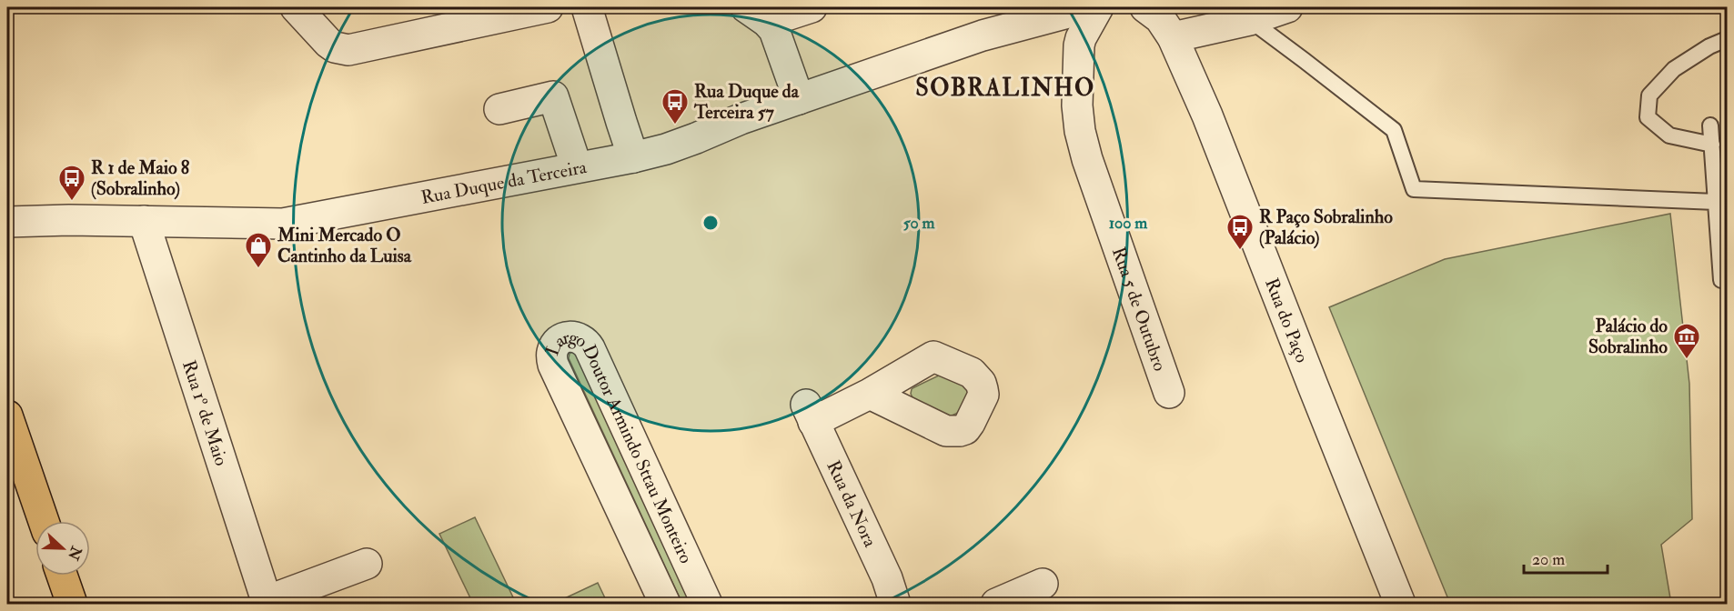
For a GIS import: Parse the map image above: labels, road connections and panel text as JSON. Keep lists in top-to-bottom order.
{
  "streets": {
    "street": [
      "Rua Duque da Terceira",
      "Rua 5 de Outubro",
      "Rua do Paço",
      "Rua 1º de Maio",
      "Largo Doutor Armindo Sttau Monteiro",
      "Rua da Nora"
    ]
  },
  "crossings": [
    ["Rua Duque da Terceira", "Rua 1º de Maio"]
  ],
  "districts": ["SOBRALINHO"],
  "places": {
    "bus stop": ["Rua Duque da Terceira 57", "R 1 de Maio 8 (Sobralinho)", "R Paço Sobralinho (Palácio)"],
    "shop": ["Mini Mercado O Cantinho da Luisa"],
    "museum": ["Palácio do Sobralinho"]
  },
  "scale_bar": "20 m",
  "north": "right",
  "rings": ["50 m", "100 m"]
}
